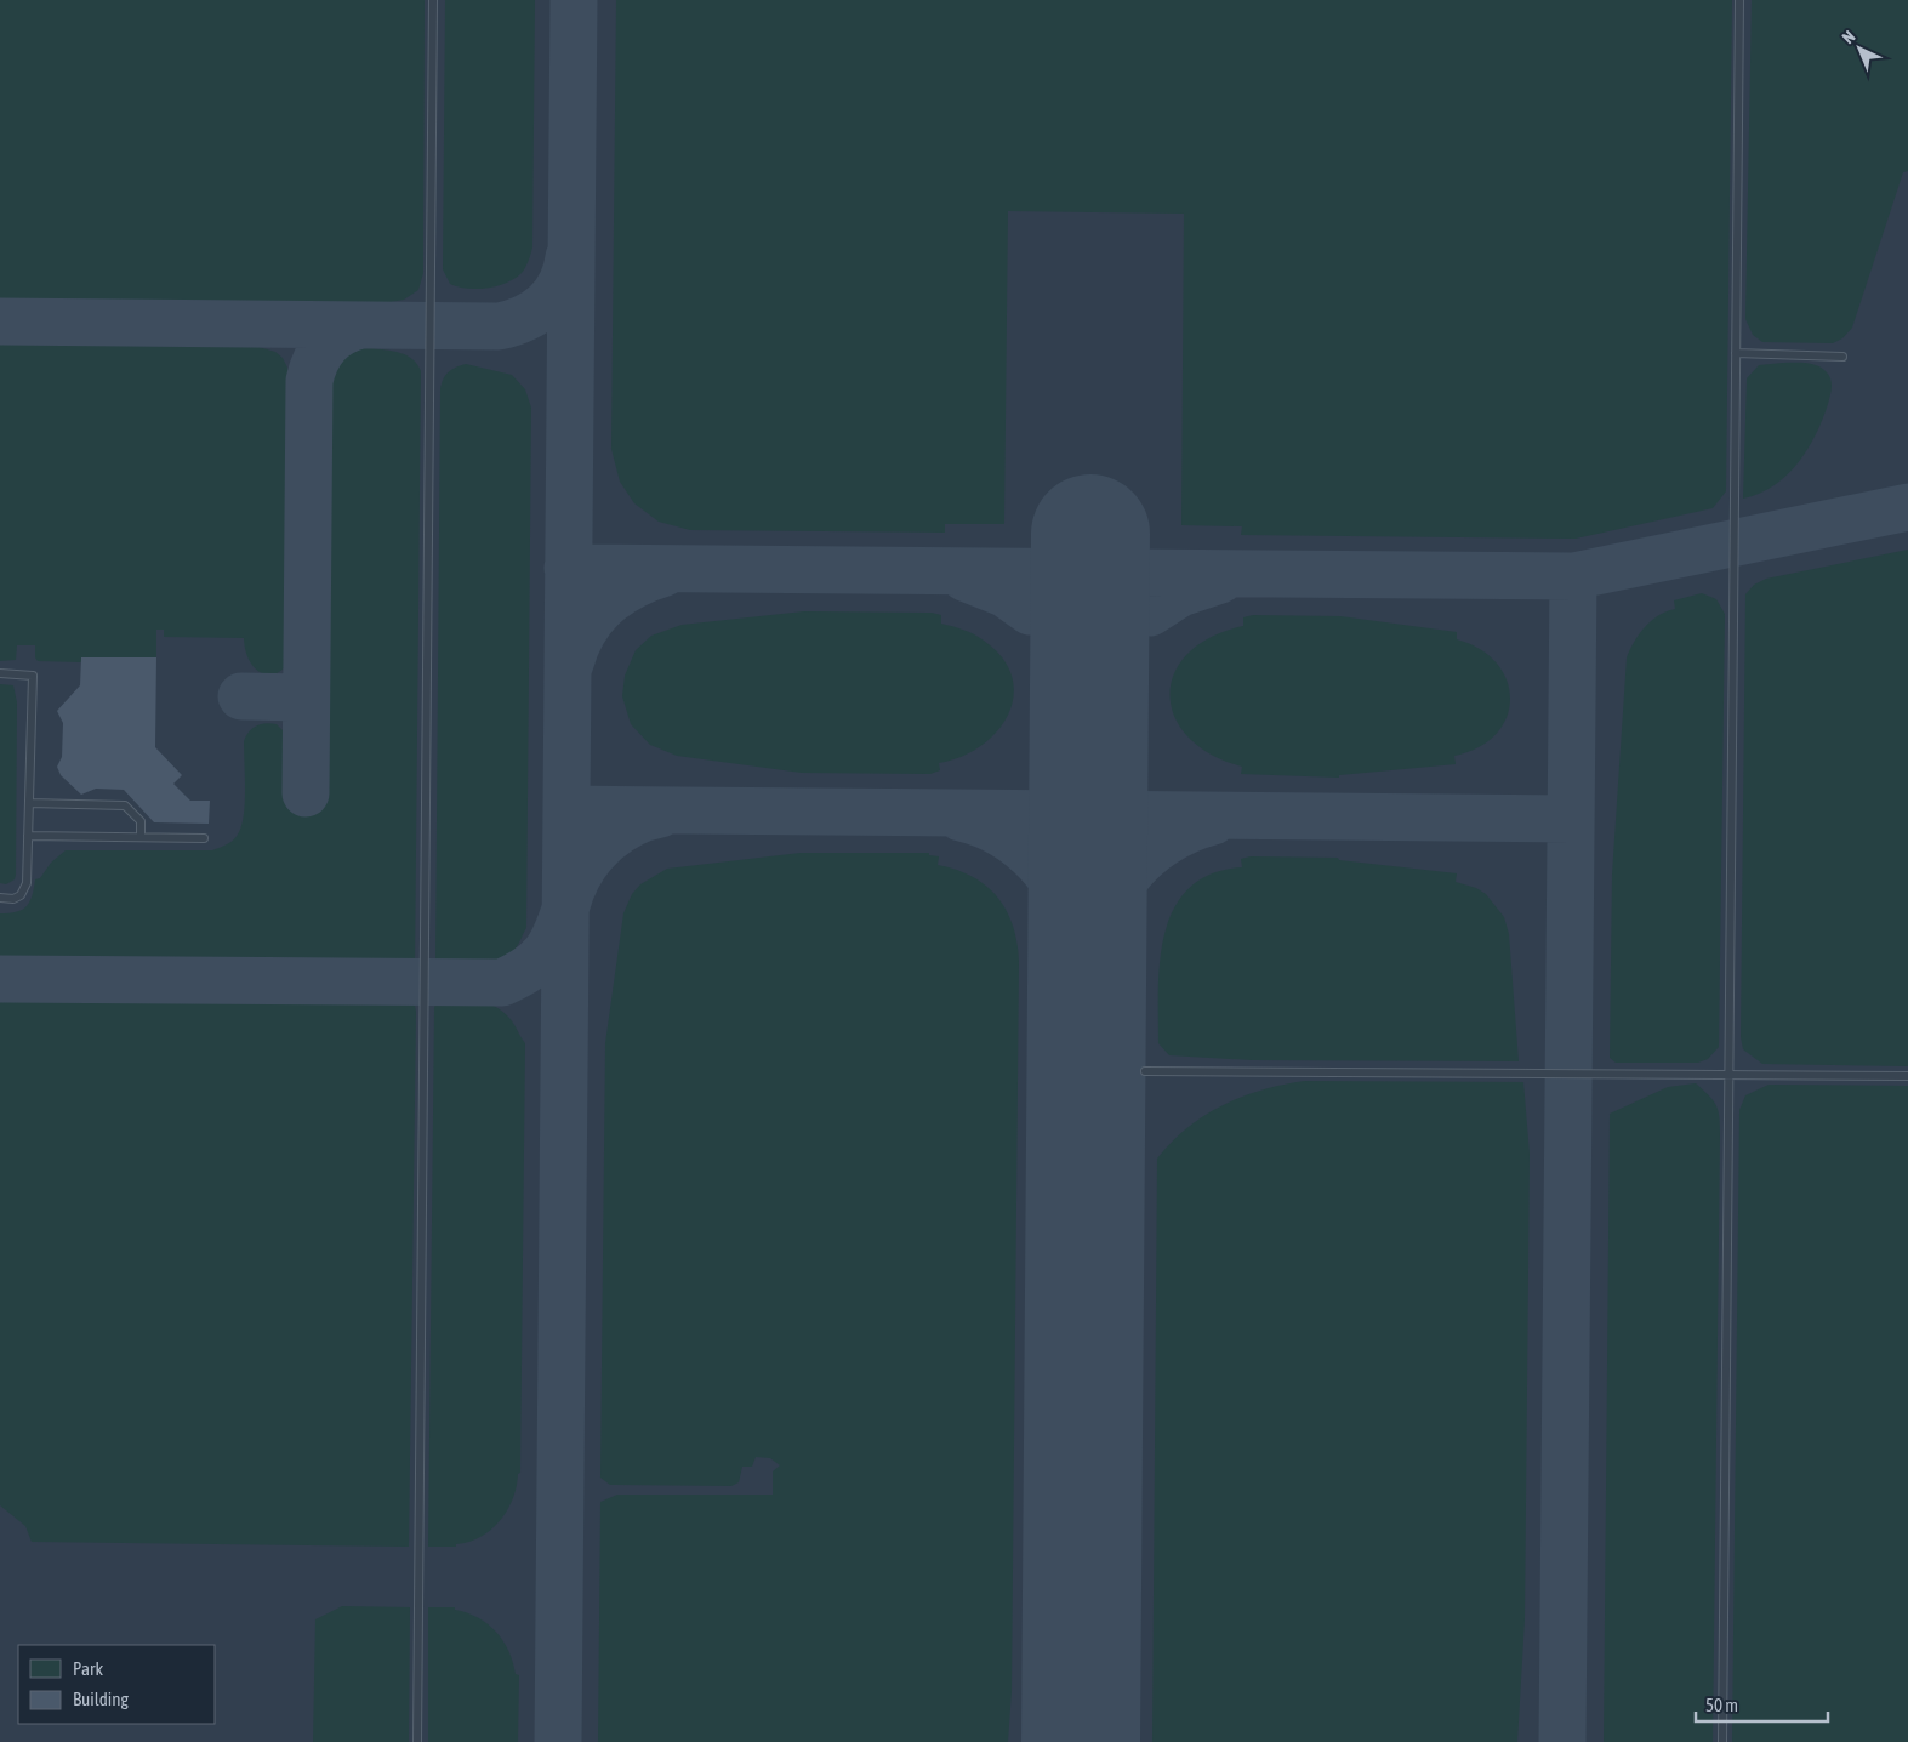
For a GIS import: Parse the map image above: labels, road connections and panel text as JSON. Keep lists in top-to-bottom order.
{
  "legend": ["Park", "Building"],
  "scale_bar": "50 m",
  "north": "top left"
}
